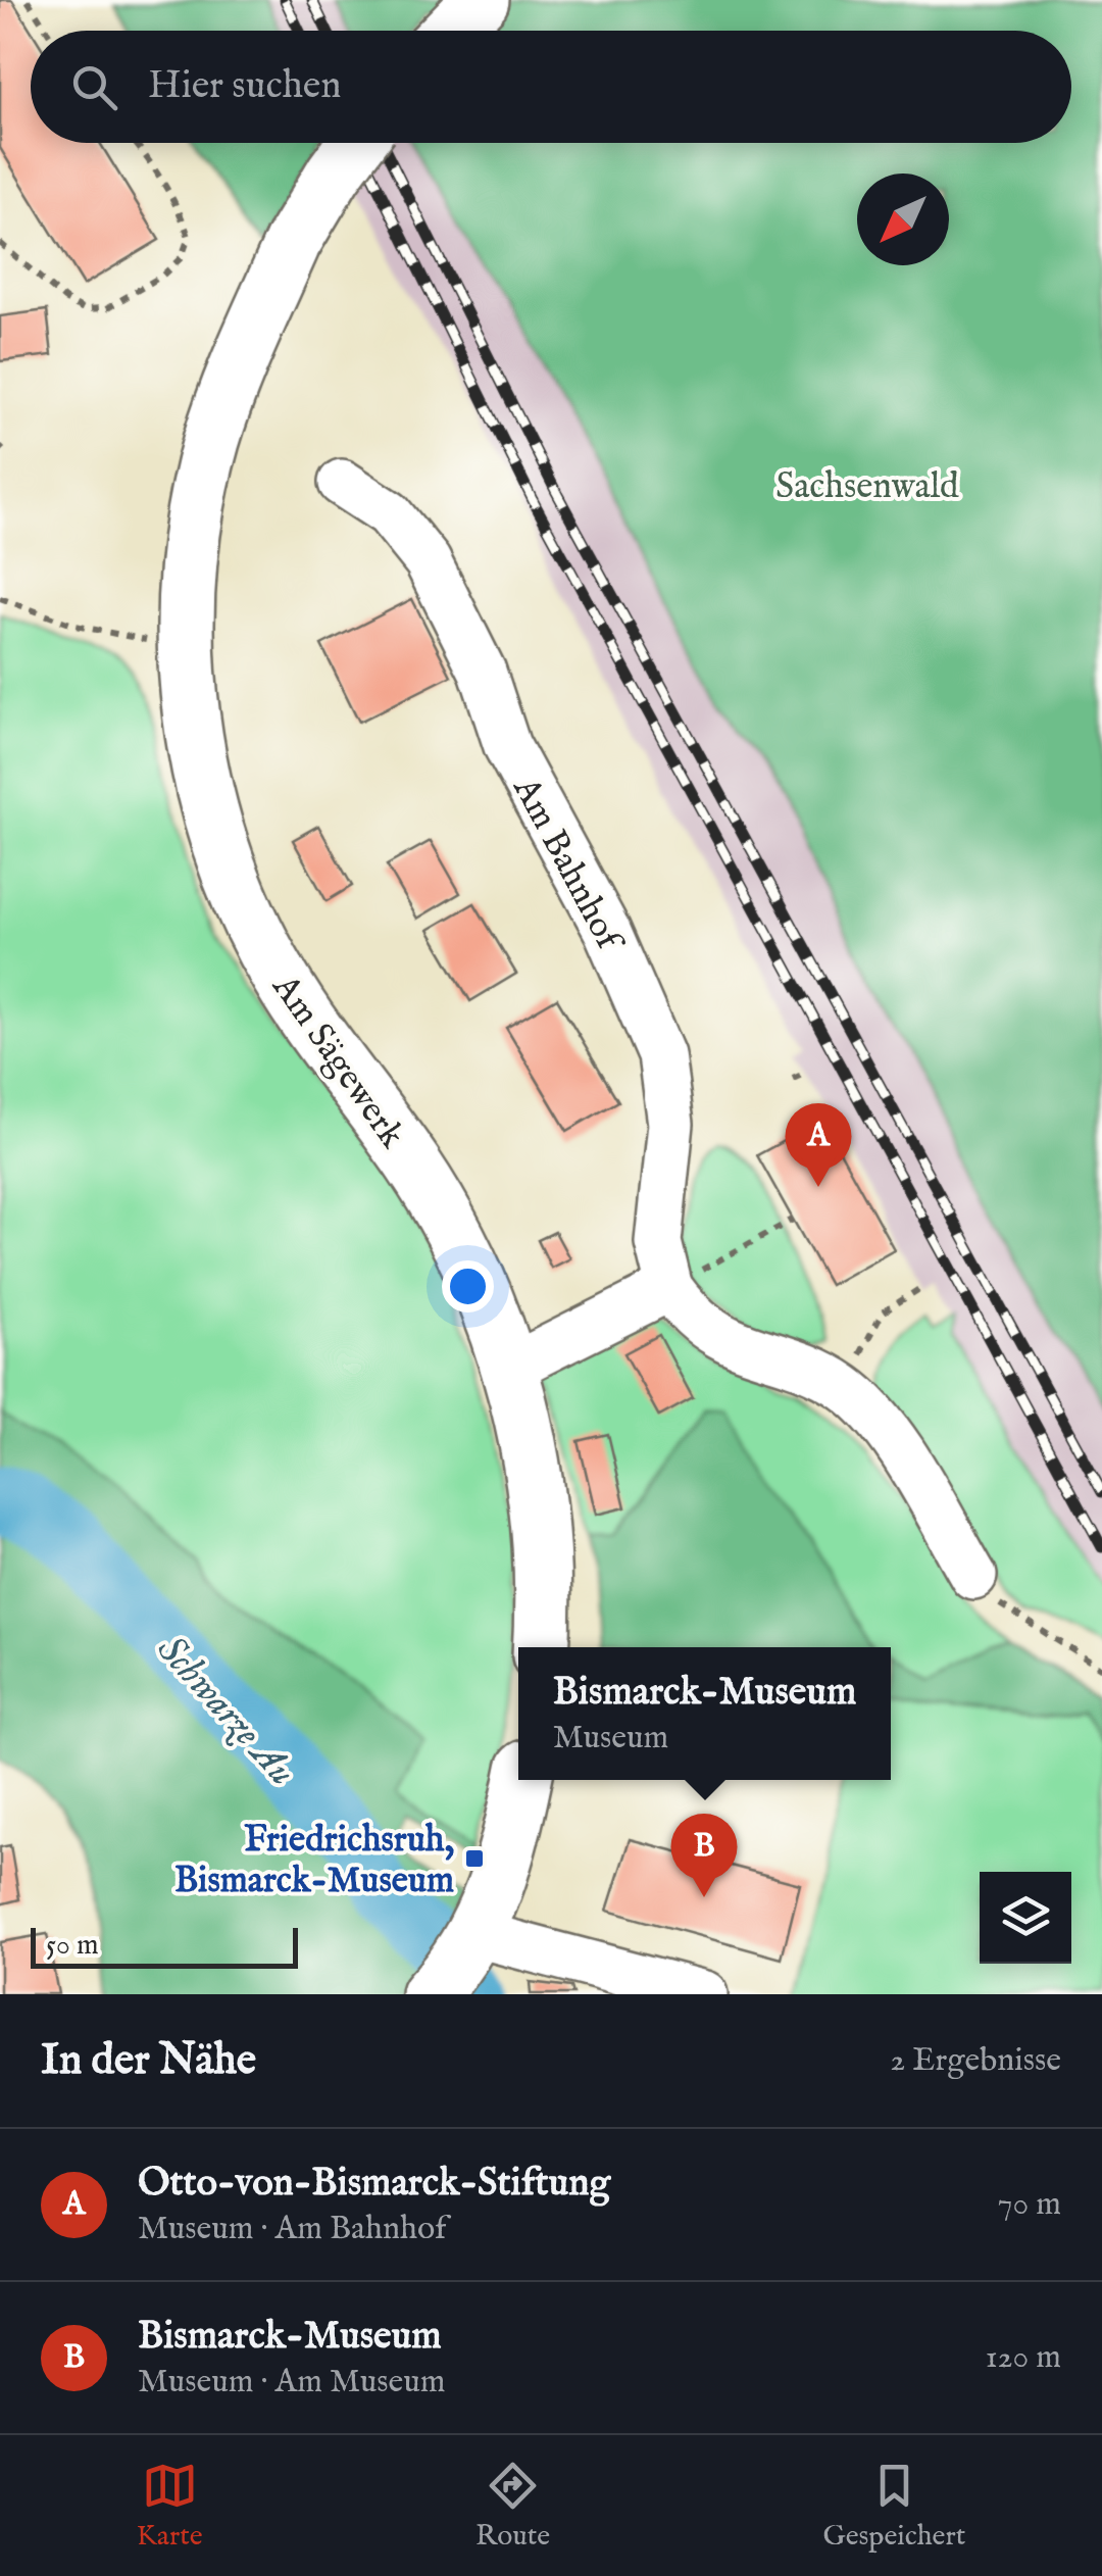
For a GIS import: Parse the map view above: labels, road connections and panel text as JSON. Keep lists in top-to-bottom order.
{
  "streets": {
    "main road": ["Am Sägewerk"],
    "street": ["Am Bahnhof"]
  },
  "water": ["Schwarze Au"],
  "parks": ["Sachsenwald"],
  "places": {
    "transit": ["Friedrichsruh, Bismarck-Museum"]
  },
  "scale_bar": "50 m",
  "north": "bottom left",
  "page": {
    "search": "Hier suchen",
    "pins": ["A", "B"],
    "popup": ["Bismarck-Museum", "Museum"],
    "scale": "50 m",
    "heading": ["In der Nähe", "2 Ergebnisse"],
    "list": [
      {
        "mark": "A",
        "name": "Otto-von-Bismarck-Stiftung",
        "note": "Museum · Am Bahnhof",
        "value": "70 m"
      },
      {
        "mark": "B",
        "name": "Bismarck-Museum",
        "note": "Museum · Am Museum",
        "value": "120 m"
      }
    ],
    "nav": ["Karte", "Route", "Gespeichert"]
  }
}
